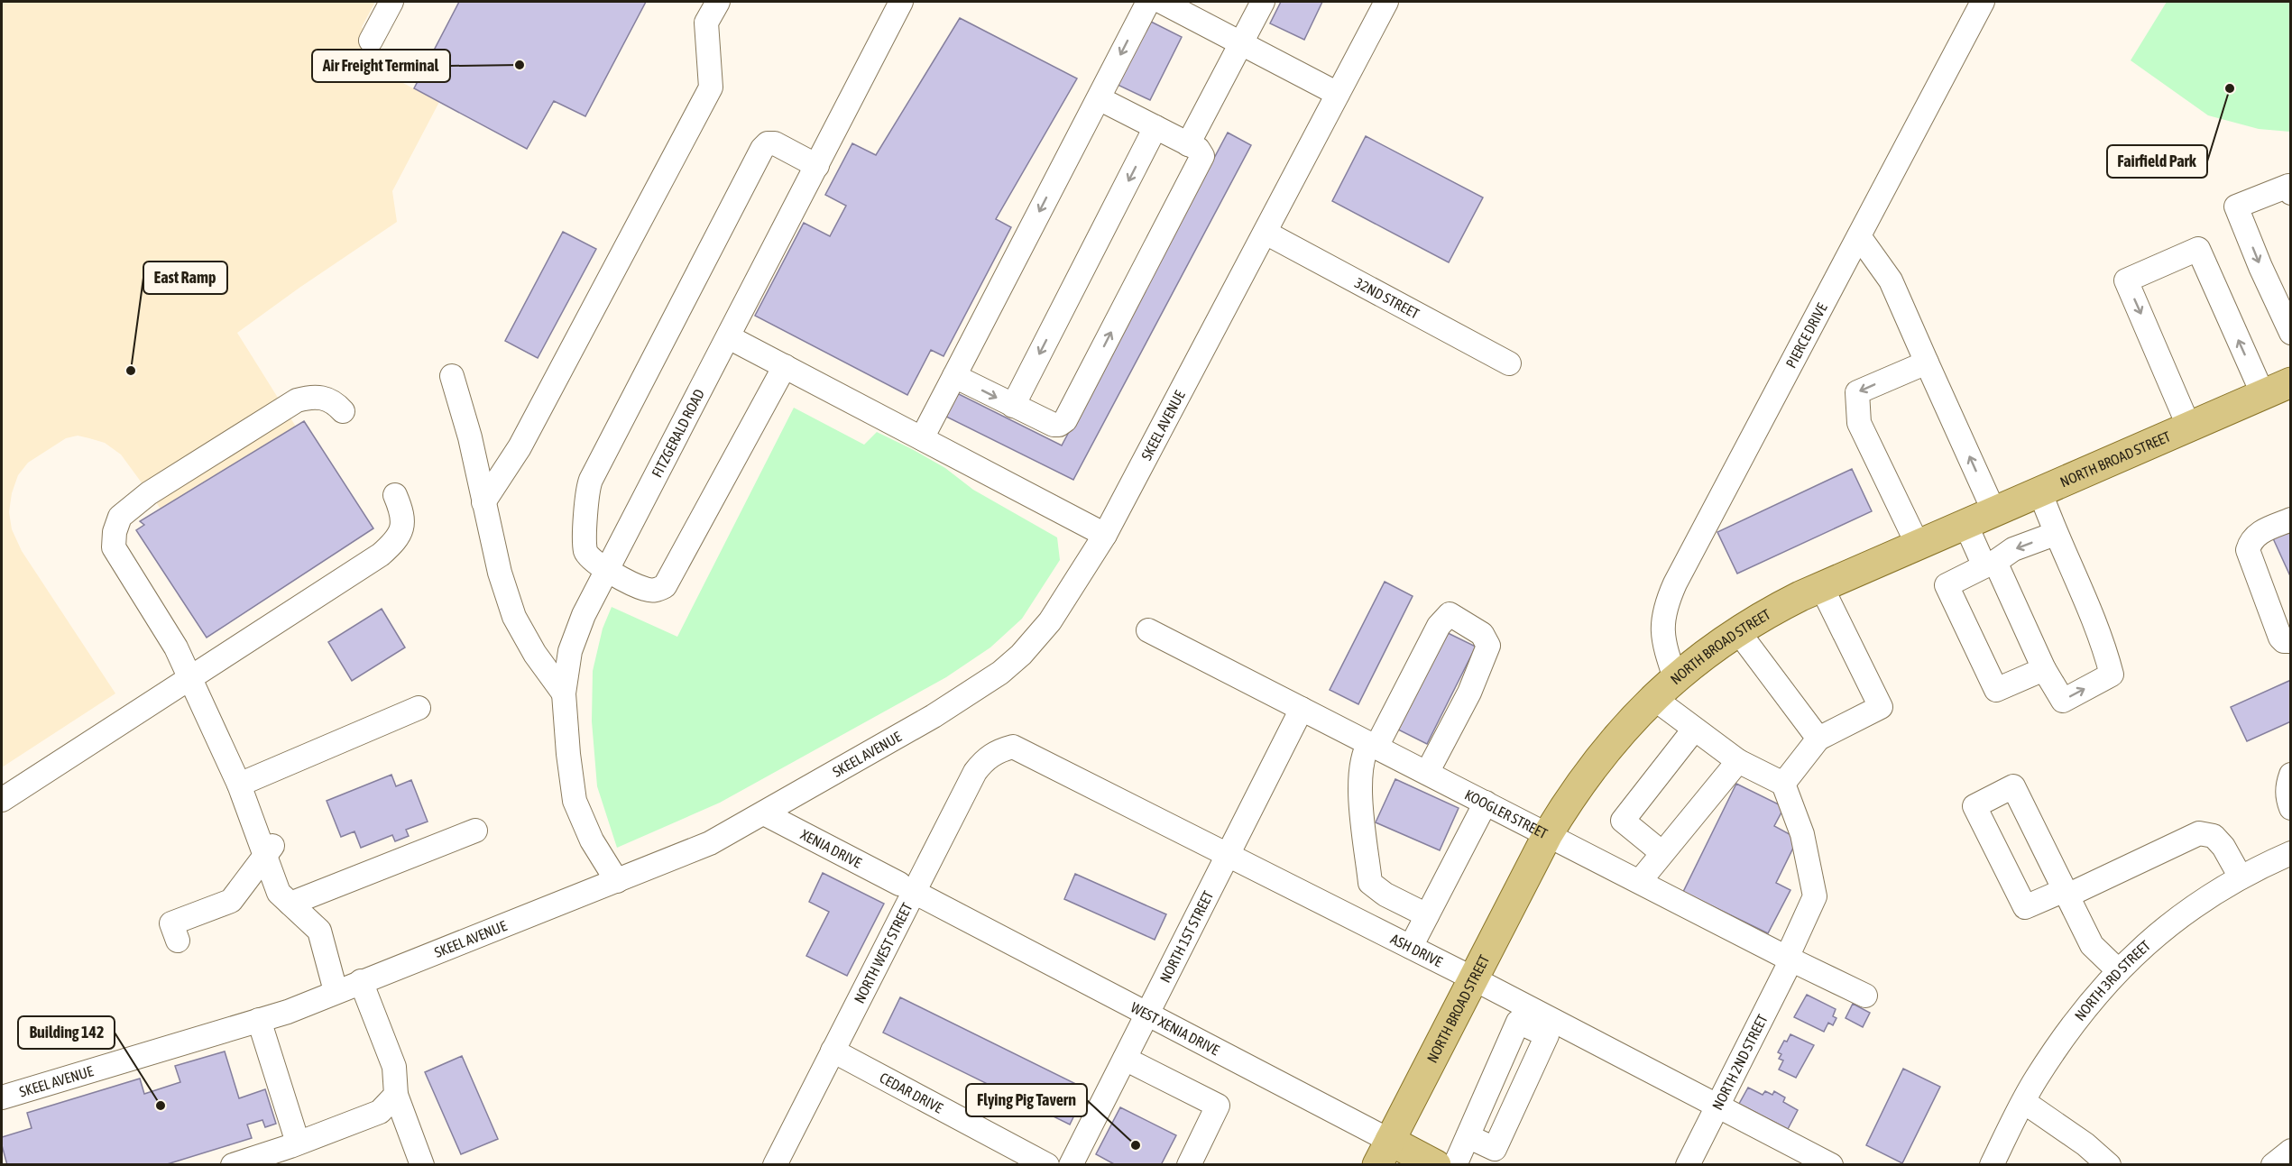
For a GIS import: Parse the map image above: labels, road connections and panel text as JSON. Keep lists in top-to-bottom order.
{
  "streets": {
    "main road": ["NORTH BROAD STREET", "WEST XENIA DRIVE"],
    "street": [
      "32ND STREET",
      "PIERCE DRIVE",
      "SKEEL AVENUE",
      "FITZGERALD ROAD",
      "KOOGLER STREET",
      "XENIA DRIVE",
      "NORTH 1ST STREET",
      "ASH DRIVE",
      "NORTH WEST STREET",
      "NORTH 3RD STREET",
      "NORTH 2ND STREET",
      "CEDAR DRIVE"
    ]
  },
  "crossings": [
    ["32ND STREET", "SKEEL AVENUE"],
    ["PIERCE DRIVE", "NORTH BROAD STREET"],
    ["SKEEL AVENUE", "FITZGERALD ROAD"],
    ["SKEEL AVENUE", "XENIA DRIVE"],
    ["NORTH BROAD STREET", "KOOGLER STREET"],
    ["NORTH BROAD STREET", "ASH DRIVE"],
    ["NORTH BROAD STREET", "WEST XENIA DRIVE"],
    ["KOOGLER STREET", "NORTH 1ST STREET"],
    ["KOOGLER STREET", "NORTH 2ND STREET"],
    ["XENIA DRIVE", "NORTH WEST STREET"],
    ["XENIA DRIVE", "WEST XENIA DRIVE"],
    ["NORTH 1ST STREET", "ASH DRIVE"],
    ["NORTH 1ST STREET", "WEST XENIA DRIVE"],
    ["ASH DRIVE", "NORTH WEST STREET"],
    ["ASH DRIVE", "NORTH 2ND STREET"],
    ["NORTH WEST STREET", "WEST XENIA DRIVE"],
    ["NORTH WEST STREET", "CEDAR DRIVE"]
  ],
  "places": [
    "Air Freight Terminal",
    "Fairfield Park",
    "East Ramp",
    "Building 142",
    "Flying Pig Tavern"
  ]
}
